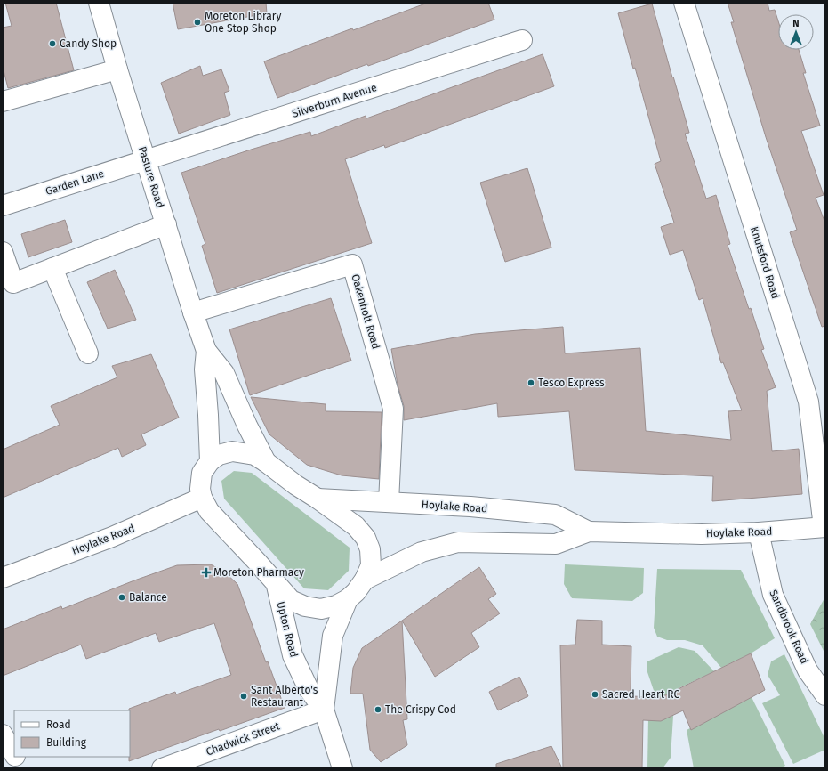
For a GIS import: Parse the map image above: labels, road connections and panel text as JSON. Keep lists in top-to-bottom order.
{
  "streets": {
    "main road": [
      "Silverburn Avenue",
      "Pasture Road",
      "Garden Lane",
      "Knutsford Road",
      "Oakenholt Road",
      "Hoylake Road",
      "Sandbrook Road",
      "Upton Road",
      "Chadwick Street"
    ]
  },
  "crossings": [
    ["Silverburn Avenue", "Pasture Road"],
    ["Silverburn Avenue", "Garden Lane"],
    ["Pasture Road", "Garden Lane"],
    ["Pasture Road", "Oakenholt Road"],
    ["Knutsford Road", "Hoylake Road"],
    ["Oakenholt Road", "Hoylake Road"],
    ["Hoylake Road", "Sandbrook Road"],
    ["Upton Road", "Chadwick Street"]
  ],
  "places": {
    "other": [
      "Moreton Library One Stop Shop",
      "Candy Shop",
      "Tesco Express",
      "Balance",
      "Sacred Heart RC",
      "Sant Alberto's Restaurant",
      "The Crispy Cod"
    ],
    "health": ["Moreton Pharmacy"]
  },
  "legend": ["Road", "Building"],
  "north": "top"
}
